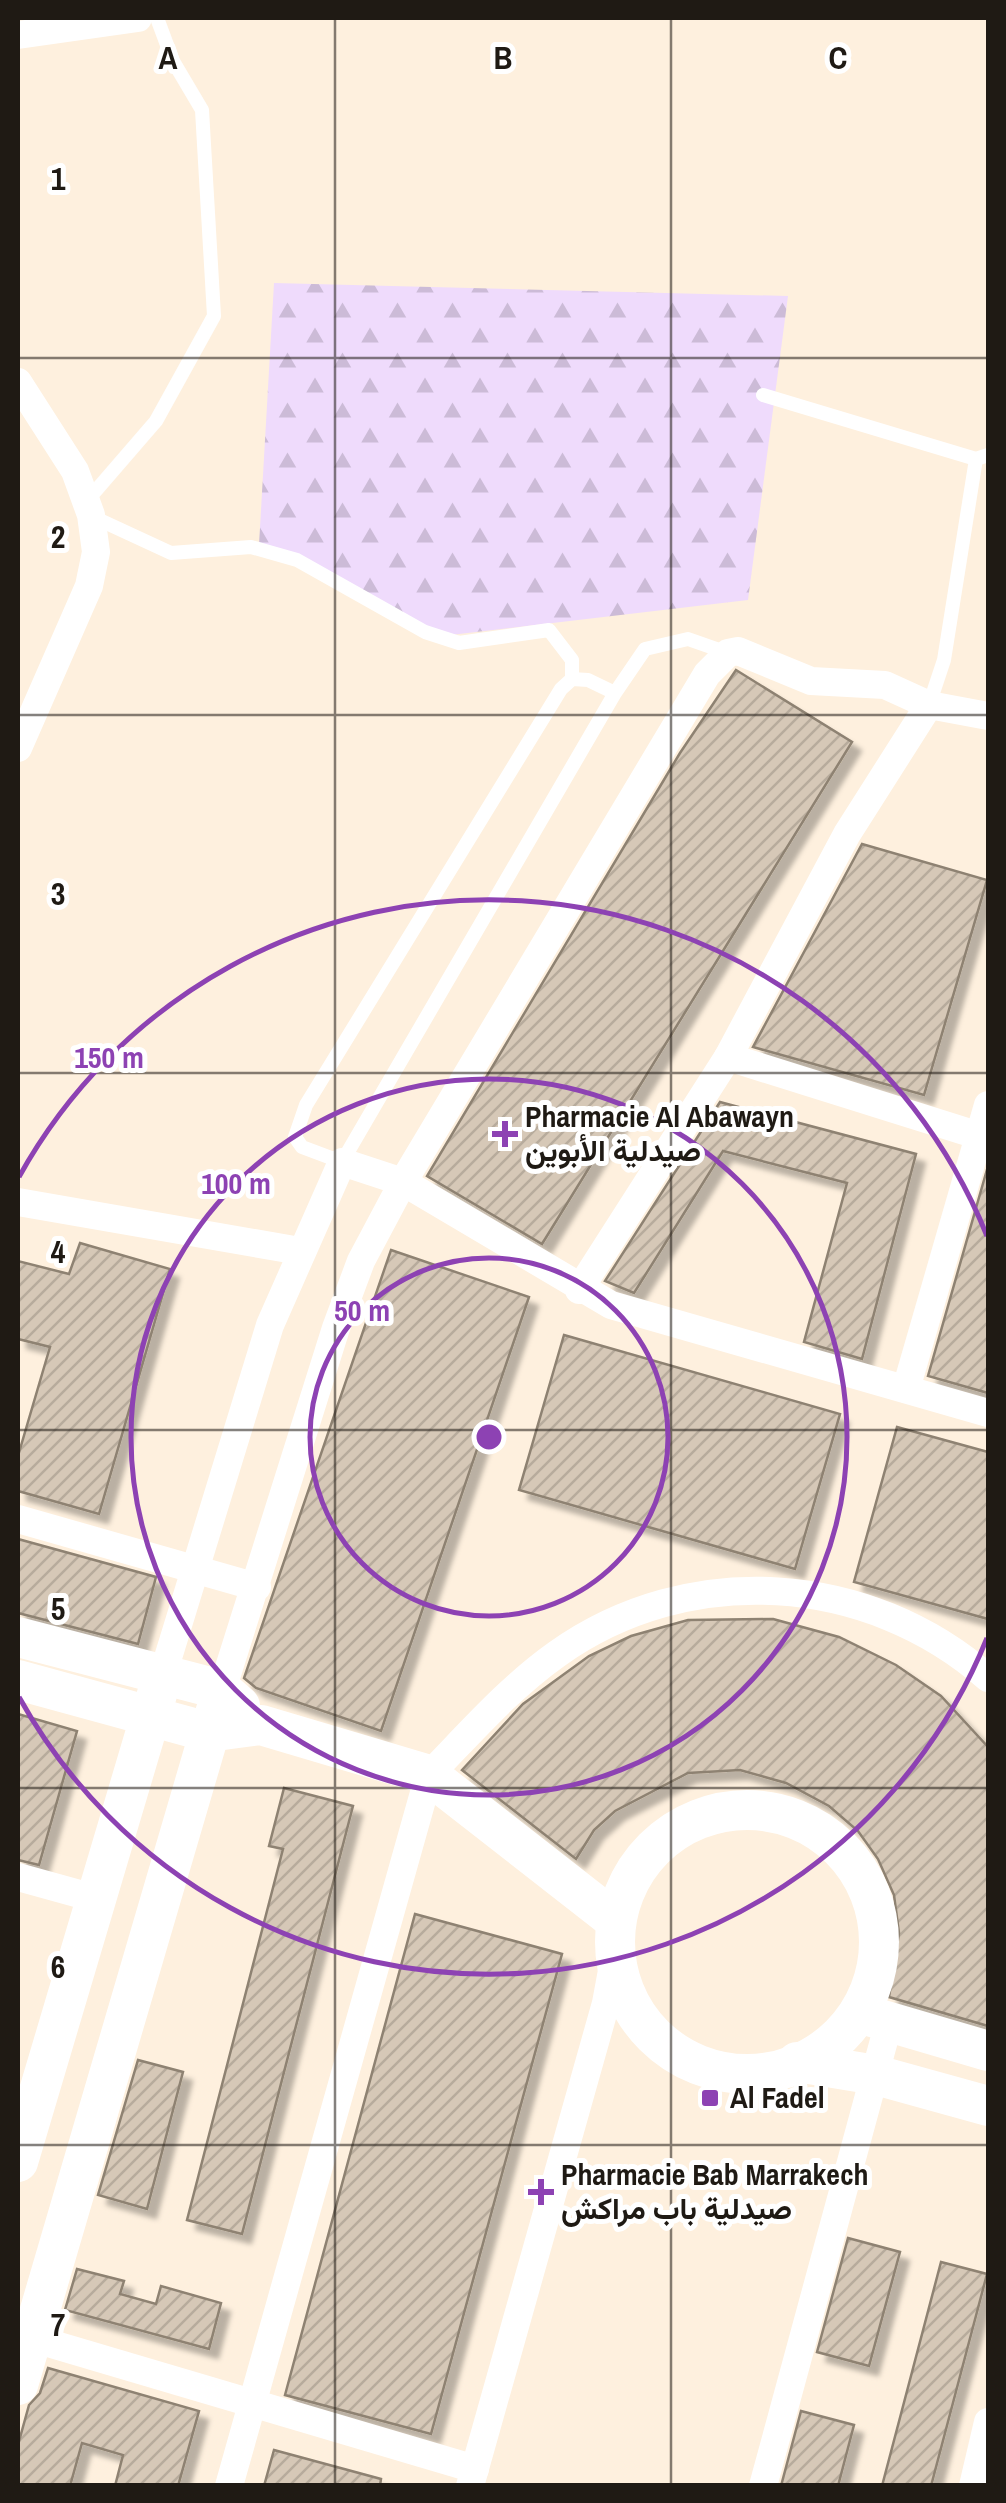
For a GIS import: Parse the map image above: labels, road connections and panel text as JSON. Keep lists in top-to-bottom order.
{
  "places": {
    "health": ["Pharmacie Al Abawayn صيدلية الأبوين", "Pharmacie Bab Marrakech صيدلية باب مراكش"],
    "transit": ["Al Fadel"]
  },
  "grid": {
    "columns": ["A", "B", "C"],
    "rows": [
      "1",
      "2",
      "3",
      "4",
      "5",
      "6",
      "7"
    ]
  },
  "rings": ["150 m", "100 m", "50 m"]
}
